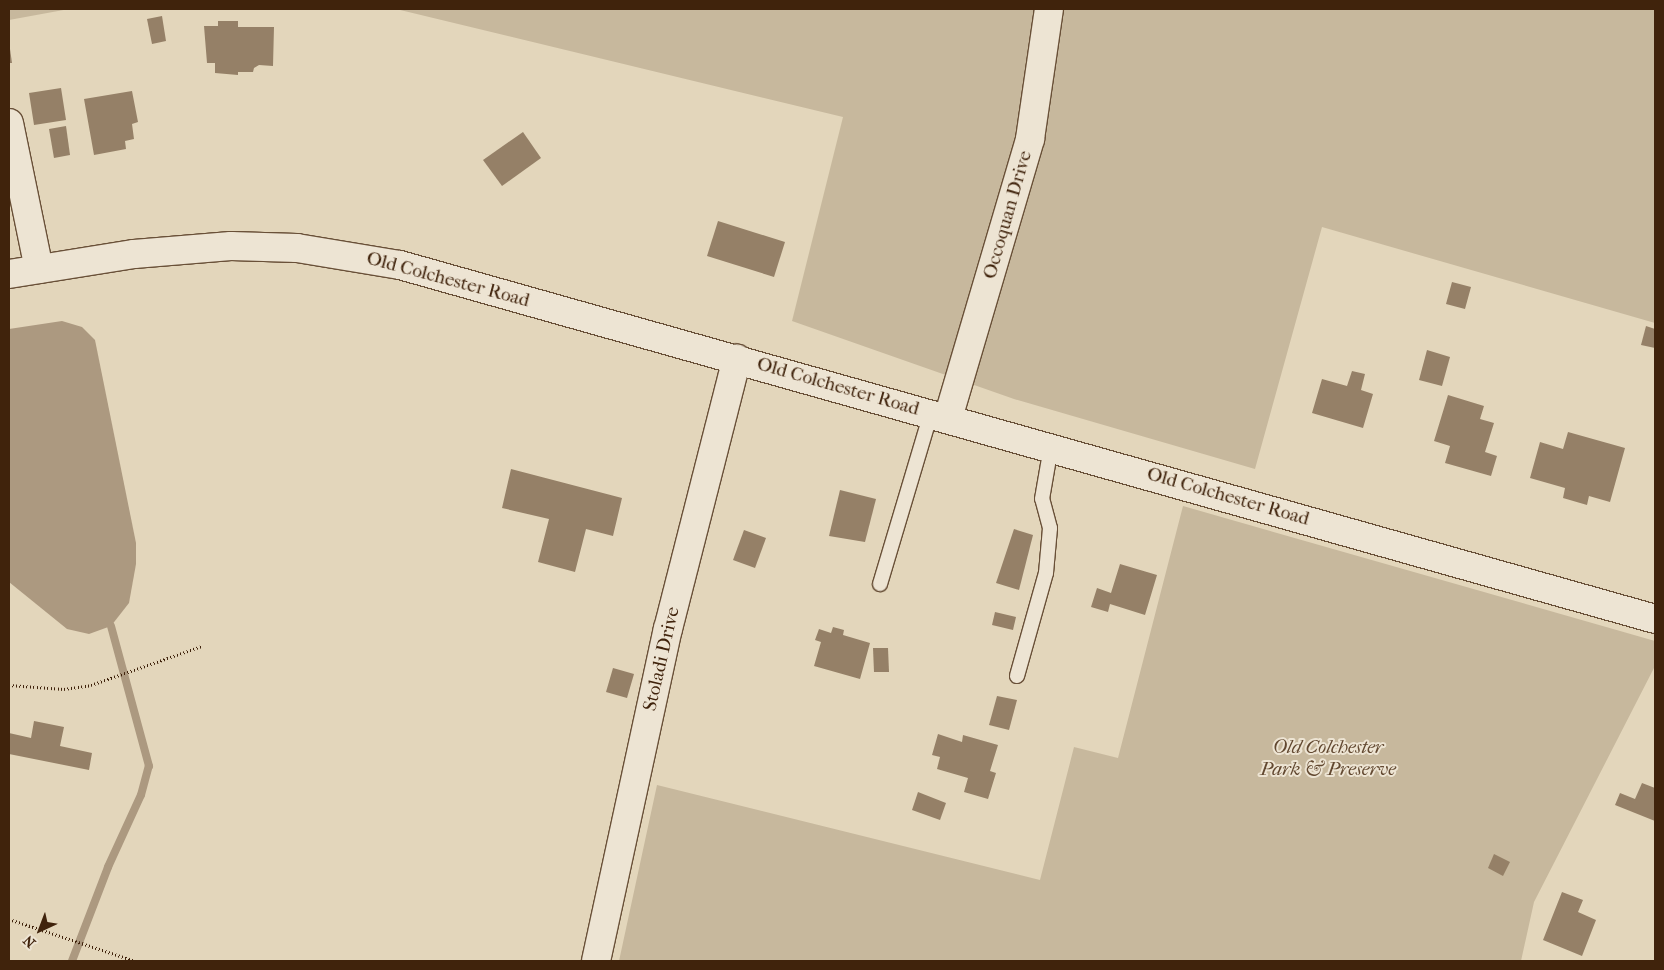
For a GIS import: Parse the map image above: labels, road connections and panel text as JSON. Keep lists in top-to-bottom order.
{
  "streets": {
    "street": ["Occoquan Drive", "Old Colchester Road", "Stoladi Drive"]
  },
  "crossings": [
    ["Occoquan Drive", "Old Colchester Road"],
    ["Old Colchester Road", "Stoladi Drive"]
  ],
  "parks": ["Old Colchester Park & Preserve"],
  "north": "bottom left"
}
